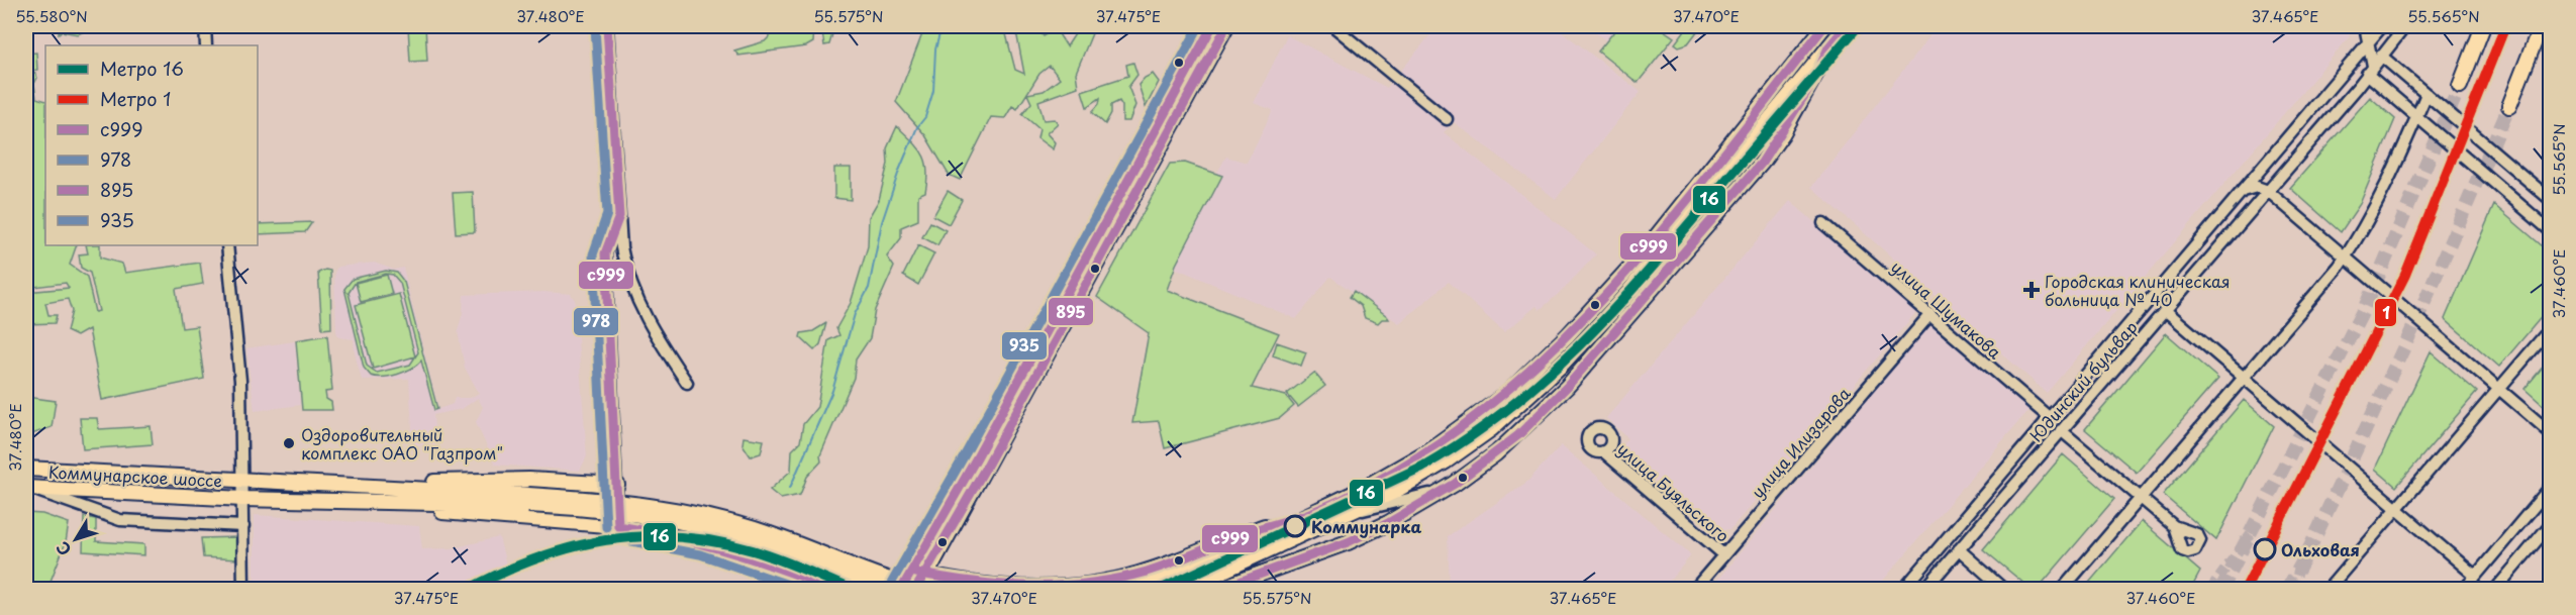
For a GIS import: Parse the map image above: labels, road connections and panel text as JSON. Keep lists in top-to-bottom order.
{
  "streets": {
    "main road": ["Коммунарское шоссе"],
    "street": [
      "улица Шумакова",
      "Юдинский бульвар",
      "улица Илизарова",
      "улица Буяльского"
    ]
  },
  "crossings": [
    ["улица Шумакова", "Юдинский бульвар"],
    ["улица Шумакова", "улица Илизарова"],
    ["улица Илизарова", "улица Буяльского"]
  ],
  "places": {
    "health": ["Городская клиническая больница № 40"],
    "other": ["Оздоровительный комплекс ОАО \"Газпром\"", "Коммунарка", "Ольховая"]
  },
  "lines": [
    "metro line 16",
    "metro line 1",
    "transit line с999",
    "transit line 935",
    "transit line 978",
    "transit line 895"
  ],
  "legend": [
    "Метро 16",
    "Метро 1",
    "с999",
    "978",
    "895",
    "935"
  ],
  "north": "bottom left",
  "coordinates": [
    "55.580°N",
    "37.480°E",
    "55.575°N",
    "37.475°E",
    "37.470°E",
    "37.465°E",
    "55.565°N",
    "37.460°E"
  ]
}
